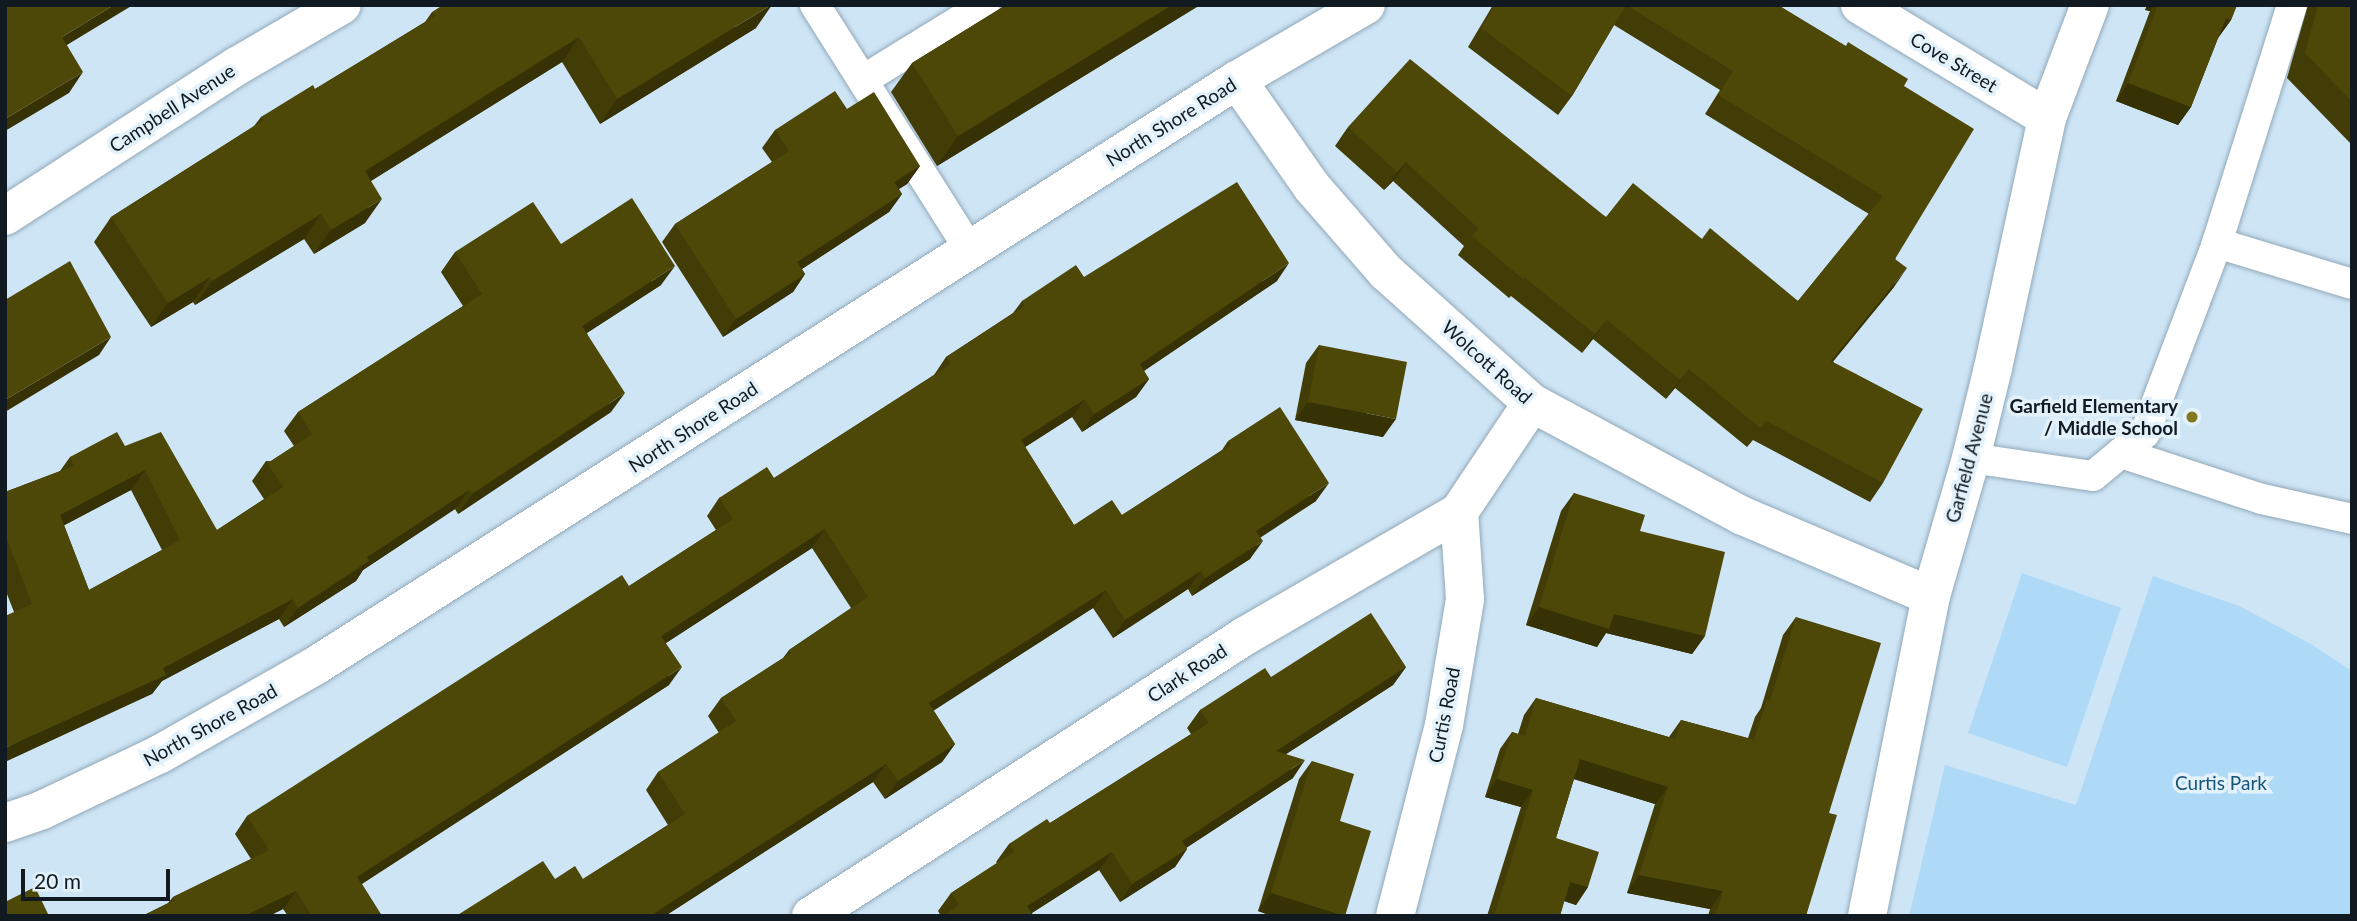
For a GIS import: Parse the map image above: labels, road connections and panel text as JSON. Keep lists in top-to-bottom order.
{
  "streets": {
    "street": [
      "Cove Street",
      "Campbell Avenue",
      "North Shore Road",
      "Wolcott Road",
      "Garfield Avenue",
      "Clark Road",
      "Curtis Road"
    ]
  },
  "crossings": [
    ["Cove Street", "Garfield Avenue"],
    ["North Shore Road", "Wolcott Road"],
    ["Wolcott Road", "Garfield Avenue"],
    ["Wolcott Road", "Clark Road"],
    ["Clark Road", "Curtis Road"]
  ],
  "parks": ["Curtis Park"],
  "places": ["Garfield Elementary / Middle School"],
  "scale_bar": "20 m"
}
